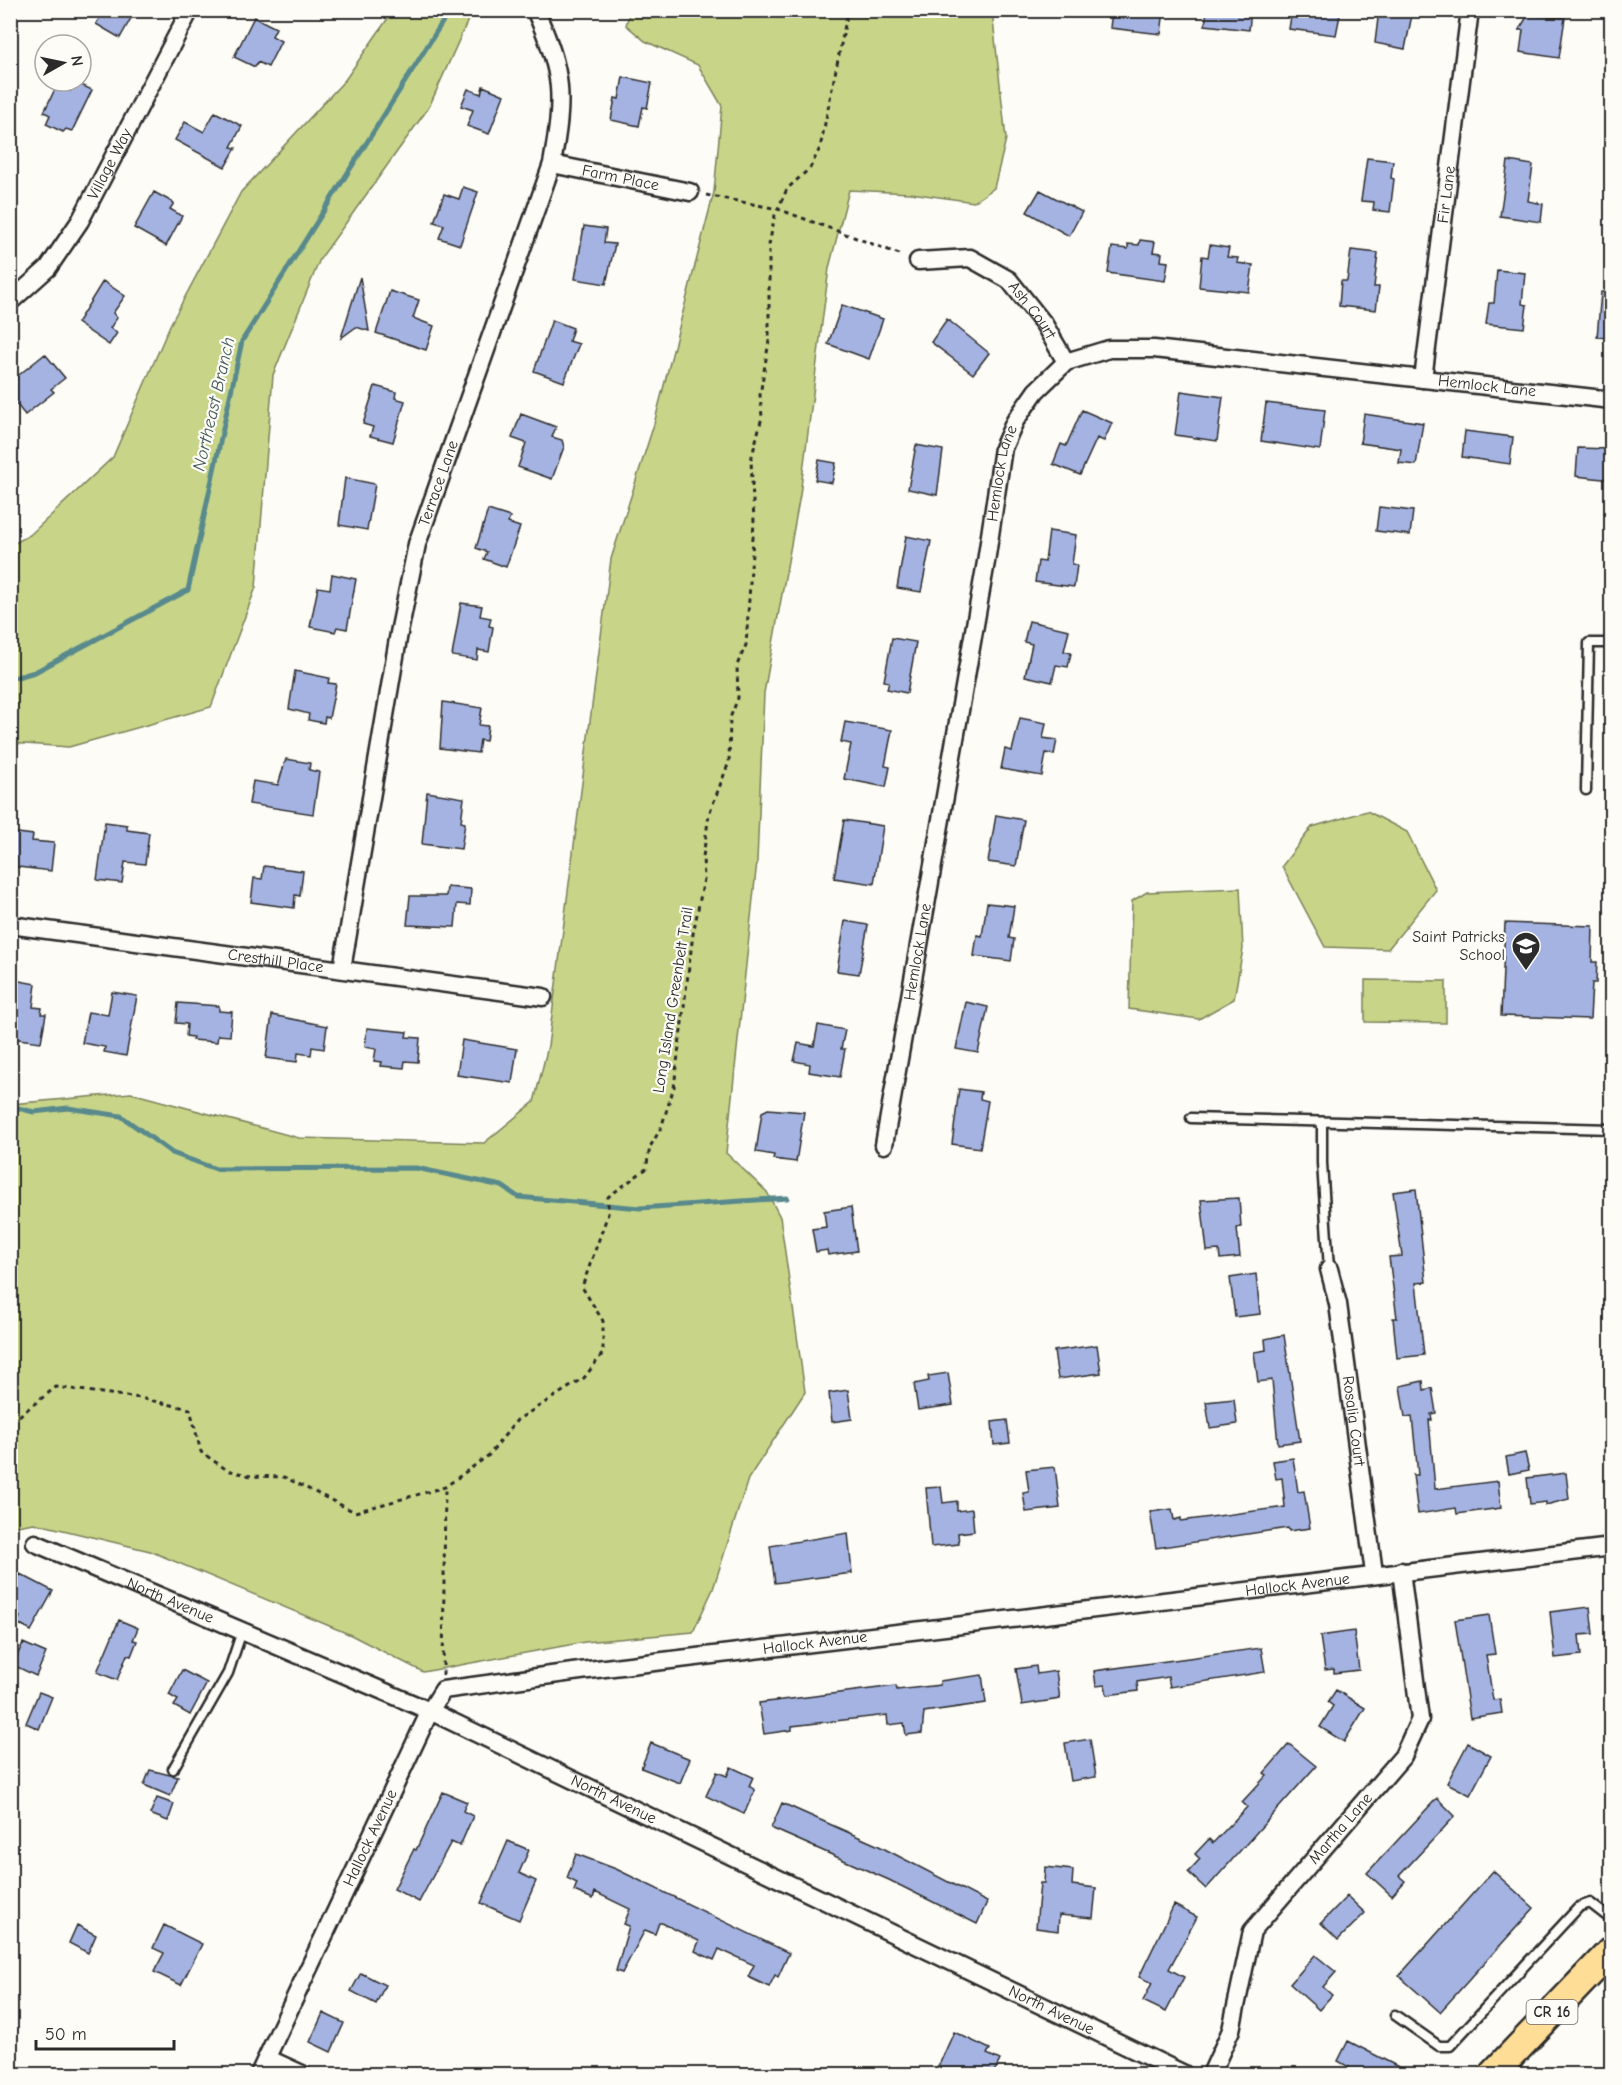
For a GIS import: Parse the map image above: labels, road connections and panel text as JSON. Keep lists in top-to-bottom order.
{
  "streets": {
    "main road": ["CR 16"],
    "street": [
      "Village Way",
      "Farm Place",
      "Fir Lane",
      "Ash Court",
      "Hemlock Lane",
      "Terrace Lane",
      "Cresthill Place",
      "Rosalia Court",
      "Hallock Avenue",
      "North Avenue",
      "Martha Lane"
    ],
    "path": ["Long Island Greenbelt Trail"]
  },
  "crossings": [
    ["Farm Place", "Terrace Lane"],
    ["Fir Lane", "Hemlock Lane"],
    ["Ash Court", "Hemlock Lane"],
    ["Terrace Lane", "Cresthill Place"],
    ["Rosalia Court", "Hallock Avenue"],
    ["Hallock Avenue", "North Avenue"],
    ["Hallock Avenue", "Martha Lane"]
  ],
  "water": ["Northeast Branch"],
  "places": {
    "school or university": ["Saint Patricks School"]
  },
  "scale_bar": "50 m",
  "north": "right"
}
